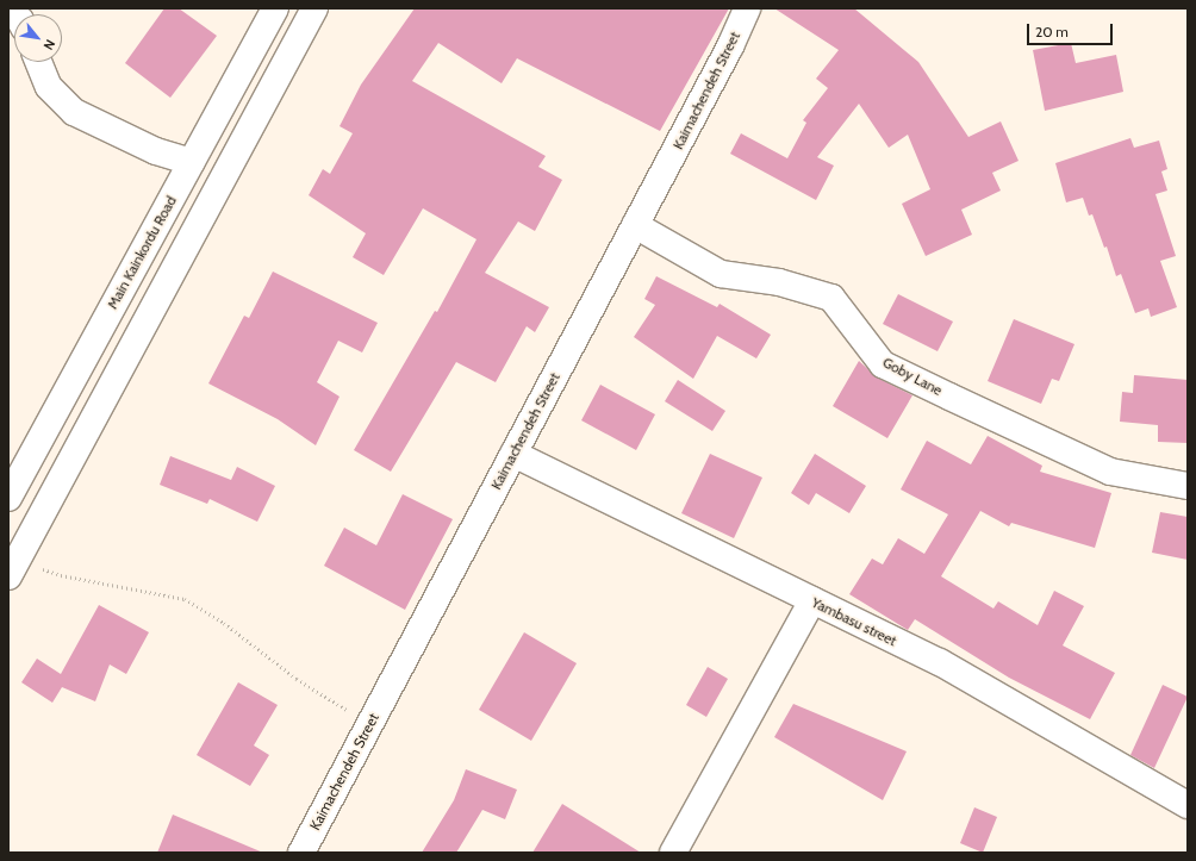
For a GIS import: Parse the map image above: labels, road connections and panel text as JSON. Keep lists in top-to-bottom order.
{
  "streets": {
    "street": [
      "Kaimachendeh Street",
      "Main Kainkordu Road",
      "Goby Lane",
      "Yambasu street"
    ]
  },
  "crossings": [
    ["Kaimachendeh Street", "Goby Lane"],
    ["Kaimachendeh Street", "Yambasu street"]
  ],
  "scale_bar": "20 m",
  "north": "bottom right"
}
